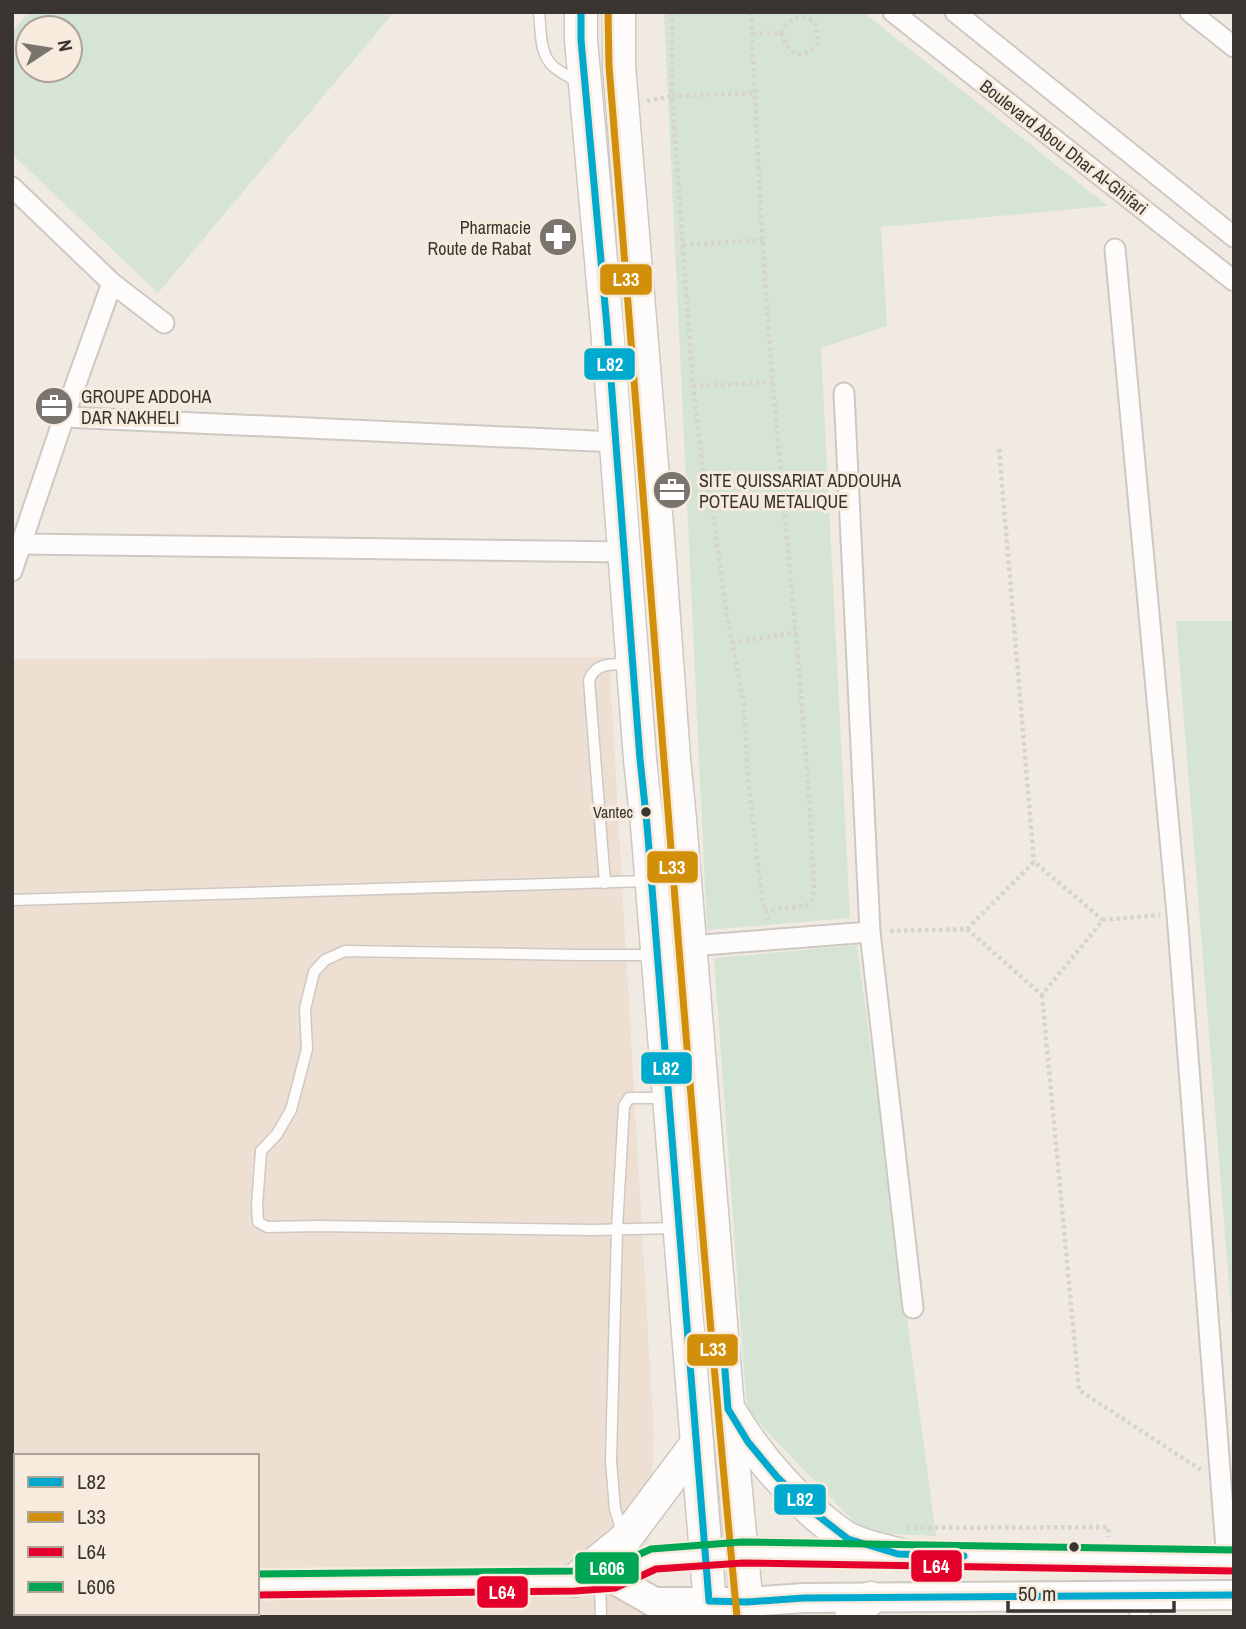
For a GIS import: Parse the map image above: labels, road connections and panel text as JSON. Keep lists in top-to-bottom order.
{
  "streets": {
    "street": ["Boulevard Abou Dhar Al-Ghifari"]
  },
  "places": {
    "pharmacy": ["Pharmacie Route de Rabat"],
    "office": ["GROUPE ADDOHA DAR NAKHELI", "SITE QUISSARIAT ADDOUHA POTEAU METALIQUE"],
    "other": ["Vantec"]
  },
  "lines": [
    "transit line L82",
    "transit line L33",
    "transit line L606",
    "transit line L64"
  ],
  "legend": [
    "L82",
    "L33",
    "L64",
    "L606"
  ],
  "scale_bar": "50 m",
  "north": "right"
}
